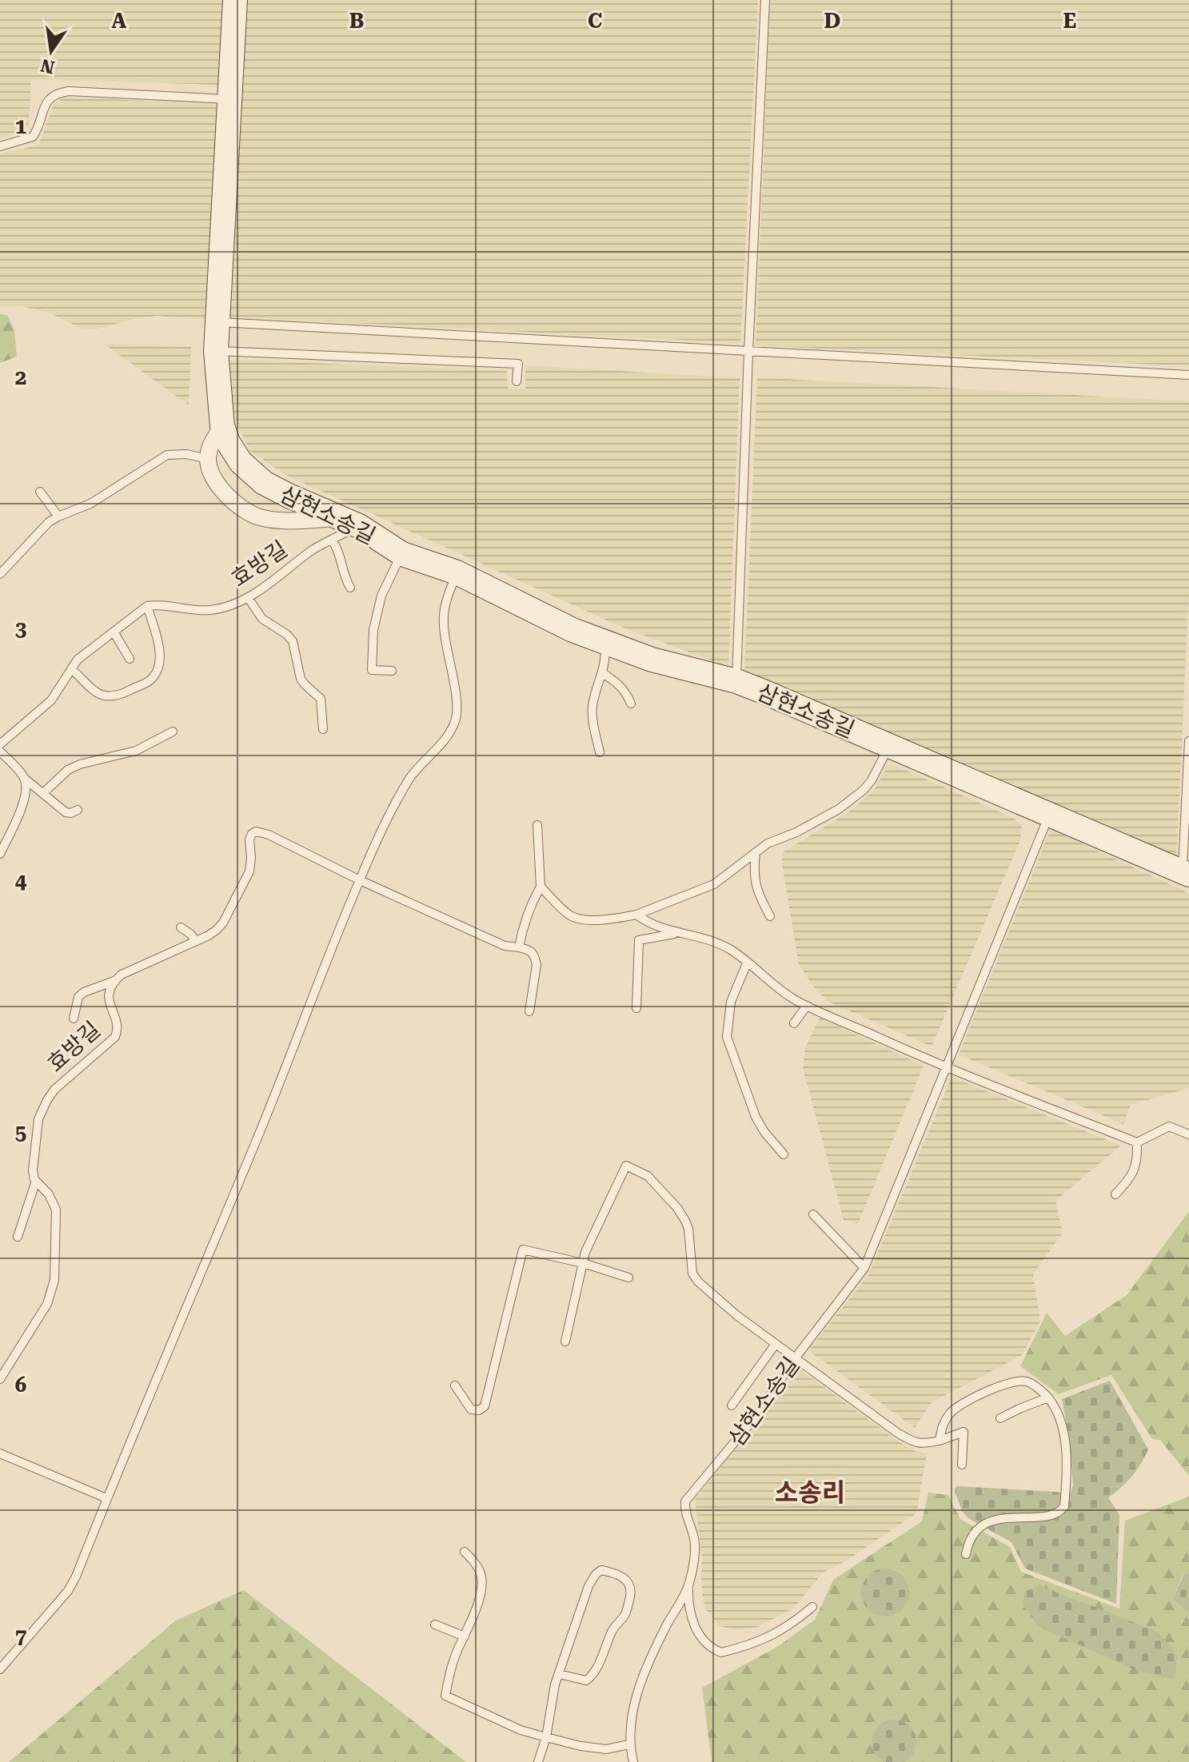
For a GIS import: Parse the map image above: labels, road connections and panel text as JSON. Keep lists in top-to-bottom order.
{
  "streets": {
    "street": ["삼현소송길"],
    "lane": ["효방길"]
  },
  "crossings": [
    ["삼현소송길", "효방길"]
  ],
  "districts": ["소송리"],
  "north": "bottom",
  "grid": {
    "columns": [
      "A",
      "B",
      "C",
      "D",
      "E"
    ],
    "rows": [
      "1",
      "2",
      "3",
      "4",
      "5",
      "6",
      "7"
    ]
  }
}
